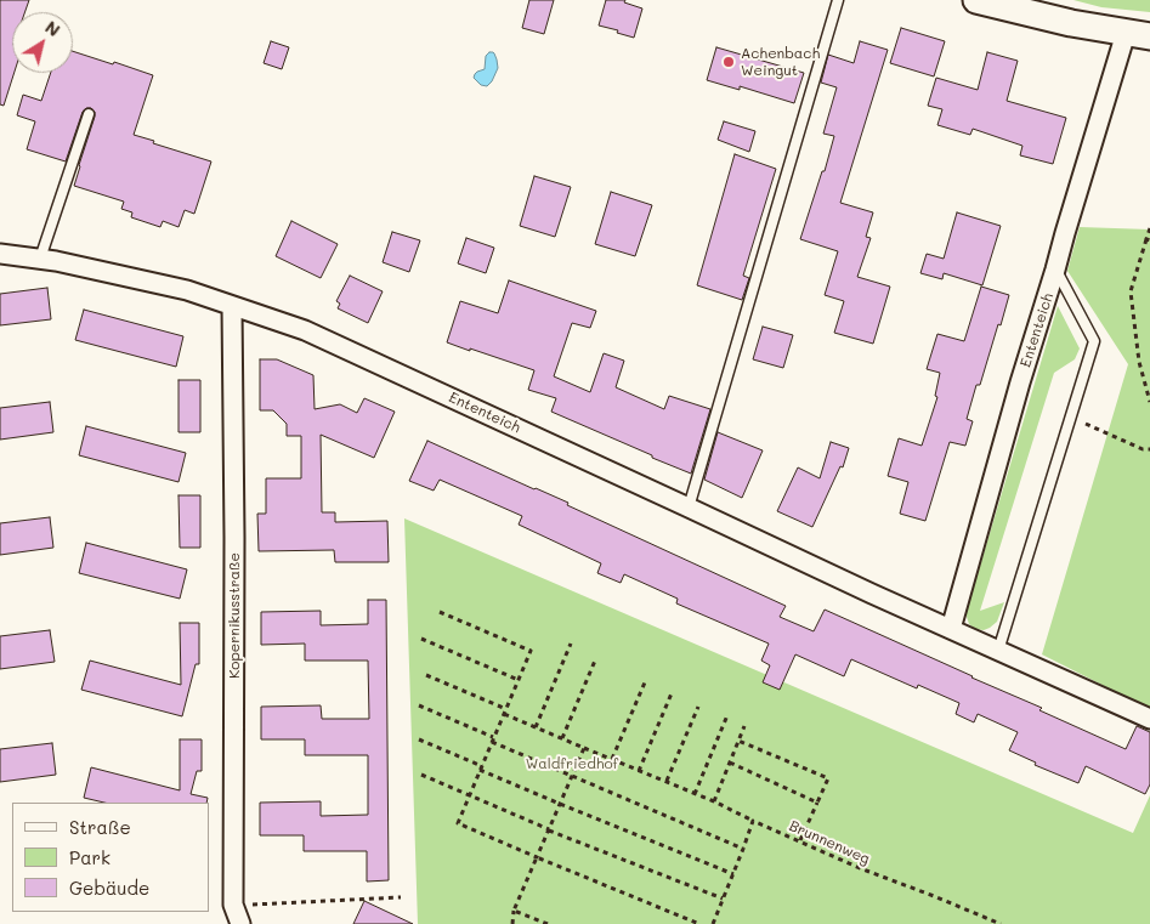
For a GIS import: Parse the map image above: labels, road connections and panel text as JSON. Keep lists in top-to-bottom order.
{
  "streets": {
    "street": ["Ententeich", "Kopernikusstraße"],
    "path": ["Brunnenweg"]
  },
  "crossings": [
    ["Ententeich", "Kopernikusstraße"]
  ],
  "parks": ["Waldfriedhof"],
  "places": ["Achenbach Weingut"],
  "legend": ["Straße", "Park", "Gebäude"],
  "north": "top right"
}
